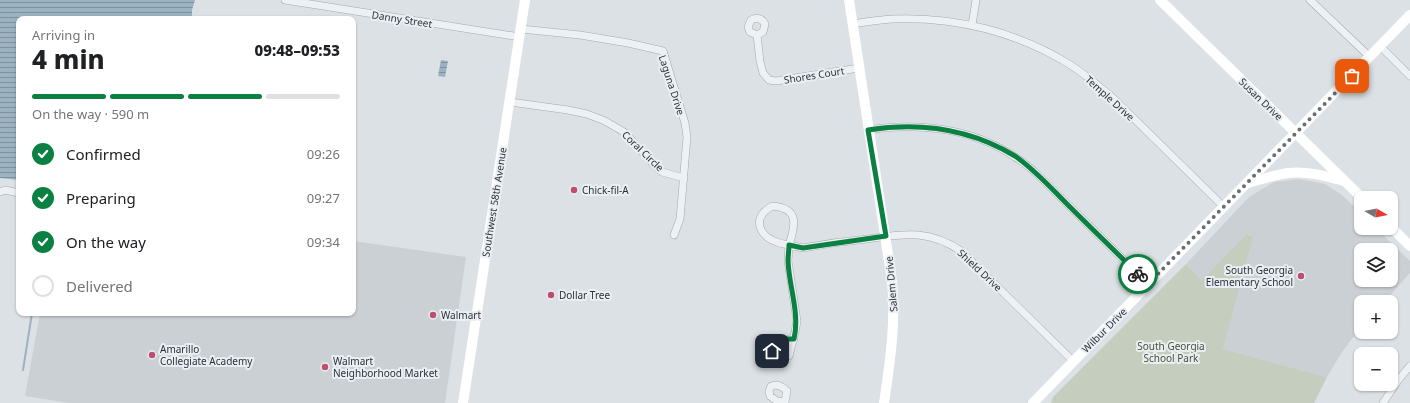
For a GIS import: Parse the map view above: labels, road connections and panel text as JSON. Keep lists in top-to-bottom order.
{
  "streets": {
    "street": [
      "Danny Street",
      "Shores Court",
      "Laguna Drive",
      "Temple Drive",
      "Susan Drive",
      "Coral Circle",
      "Southwest 58th Avenue",
      "Shield Drive",
      "Salem Drive",
      "Wilbur Drive"
    ]
  },
  "crossings": [
    ["Danny Street", "Laguna Drive"],
    ["Danny Street", "Southwest 58th Avenue"],
    ["Shores Court", "Salem Drive"],
    ["Laguna Drive", "Coral Circle"],
    ["Laguna Drive", "Southwest 58th Avenue"],
    ["Temple Drive", "Salem Drive"],
    ["Temple Drive", "Wilbur Drive"],
    ["Susan Drive", "Wilbur Drive"],
    ["Coral Circle", "Southwest 58th Avenue"],
    ["Shield Drive", "Salem Drive"],
    ["Shield Drive", "Wilbur Drive"]
  ],
  "parks": ["South Georgia School Park"],
  "places": [
    "Chick-fil-A",
    "South Georgia Elementary School",
    "Dollar Tree",
    "Walmart",
    "Amarillo Collegiate Academy",
    "Walmart Neighborhood Market"
  ],
  "north": "right",
  "page": {
    "heading": ["4 min", "Arriving in", "09:48–09:53"],
    "bar": "On the way · 590 m",
    "list": [
      ["Confirmed", "09:26"],
      ["Preparing", "09:27"],
      ["On the way", "09:34"],
      "Delivered"
    ],
    "map_buttons": ["+", "−"]
  }
}
